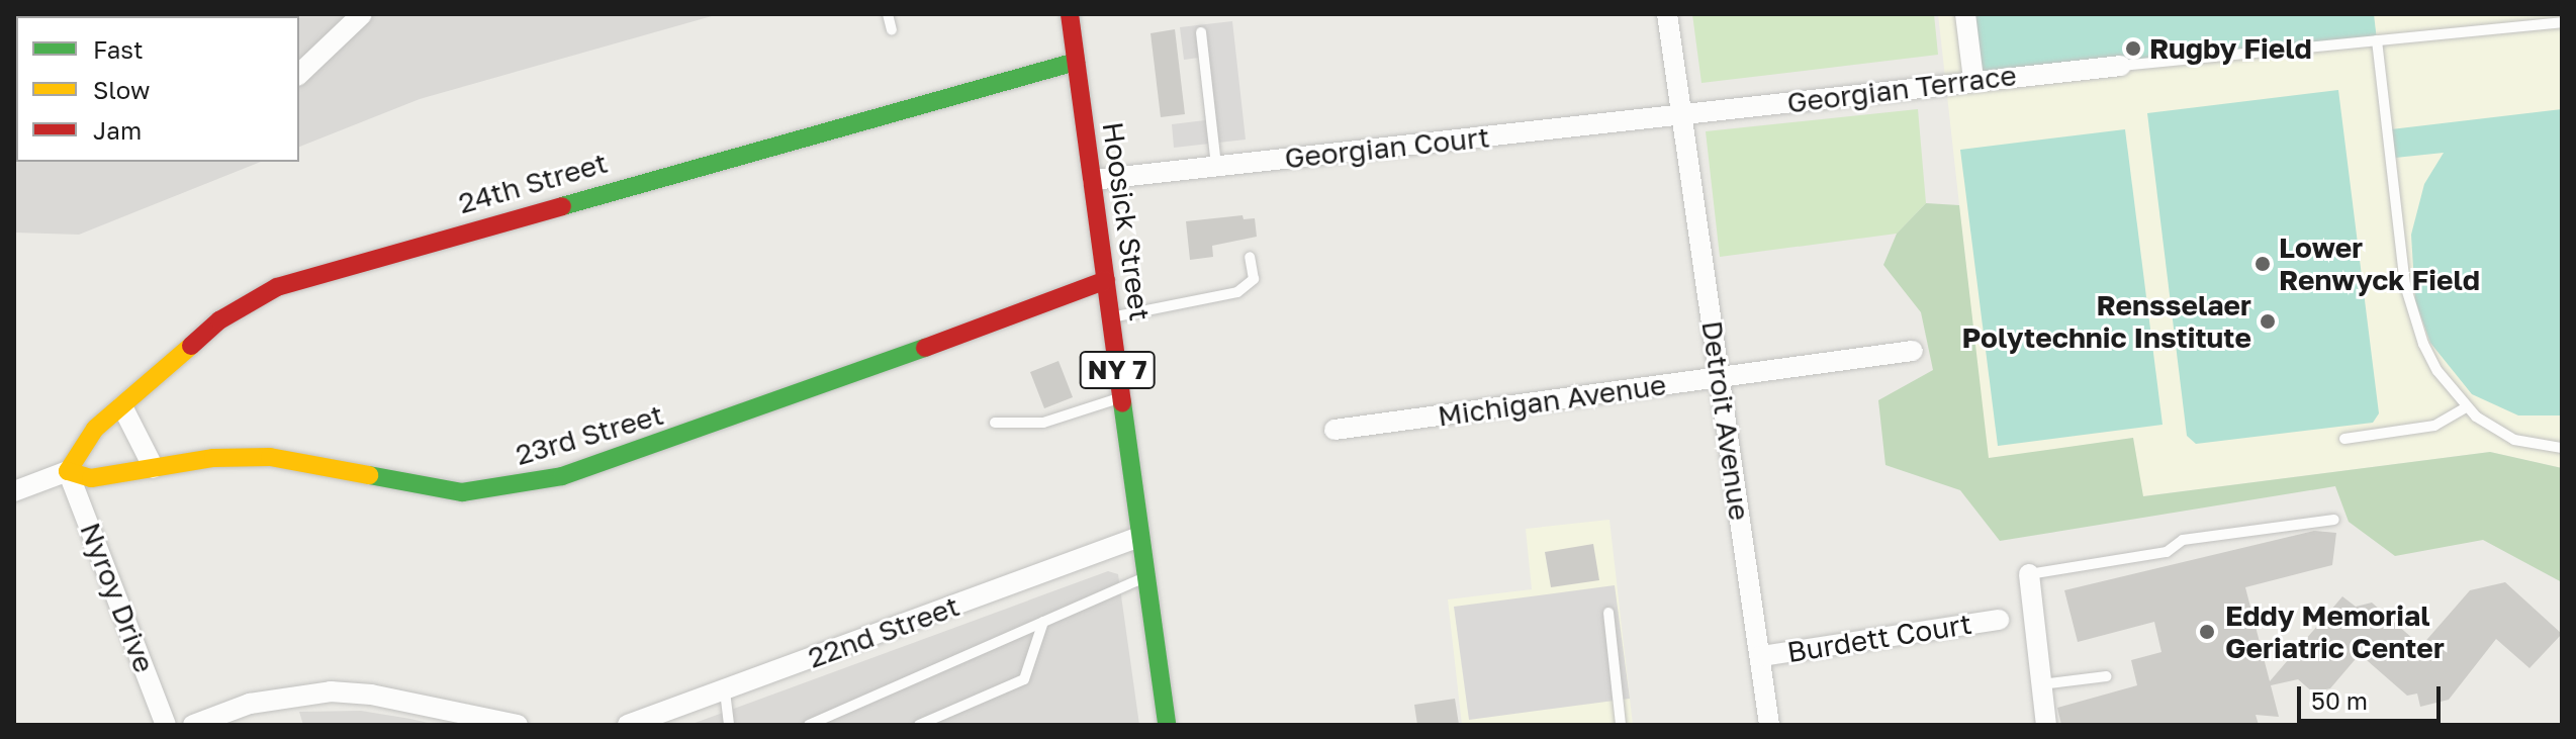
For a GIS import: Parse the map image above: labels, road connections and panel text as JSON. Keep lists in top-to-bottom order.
{
  "streets": {
    "main road": [
      "24th Street",
      "Hoosick Street",
      "NY 7",
      "23rd Street"
    ],
    "street": [
      "Georgian Terrace",
      "Georgian Court",
      "Michigan Avenue",
      "Detroit Avenue",
      "Nyroy Drive",
      "22nd Street",
      "Burdett Court"
    ]
  },
  "crossings": [
    ["Georgian Terrace", "Georgian Court"],
    ["Georgian Terrace", "Detroit Avenue"],
    ["Georgian Court", "Hoosick Street"],
    ["Georgian Court", "Detroit Avenue"],
    ["24th Street", "Hoosick Street"],
    ["24th Street", "23rd Street"],
    ["24th Street", "Nyroy Drive"],
    ["Hoosick Street", "23rd Street"],
    ["Hoosick Street", "22nd Street"],
    ["Michigan Avenue", "Detroit Avenue"],
    ["Detroit Avenue", "Burdett Court"],
    ["23rd Street", "Nyroy Drive"]
  ],
  "places": [
    "Rugby Field",
    "Lower Renwyck Field",
    "Rensselaer Polytechnic Institute",
    "Eddy Memorial Geriatric Center"
  ],
  "legend": ["Fast", "Slow", "Jam"],
  "scale_bar": "50 m"
}
